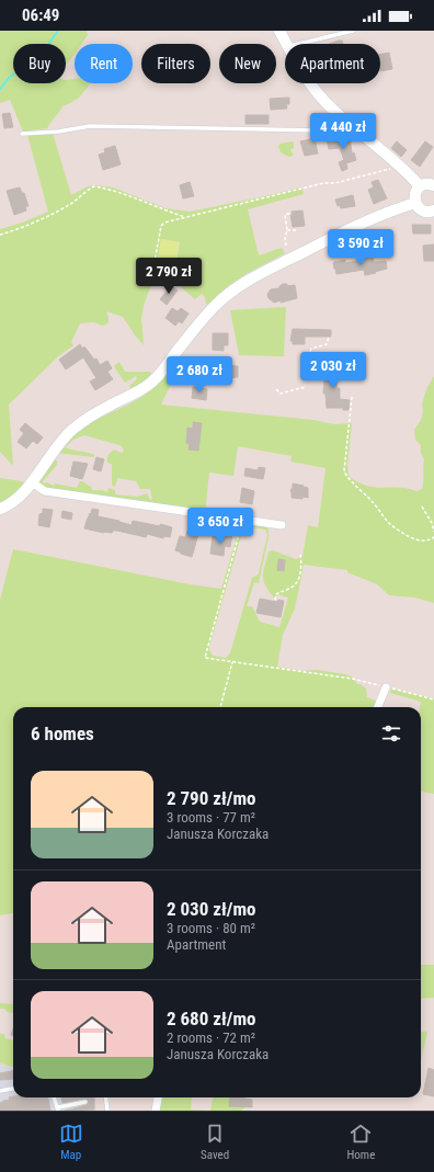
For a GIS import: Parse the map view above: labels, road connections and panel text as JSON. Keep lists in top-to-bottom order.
{
  "page": {
    "status": "06:49",
    "chip": [
      "Buy",
      "Rent",
      "Filters",
      "New",
      "Apartment"
    ],
    "price": [
      "4 440 zł",
      "3 590 zł",
      "2 790 zł",
      "2 030 zł",
      "2 680 zł",
      "3 650 zł"
    ],
    "heading": "6 homes",
    "list": [
      {
        "name": "2 790 zł/mo",
        "note": "3 rooms · 77 m² · Janusza Korczaka"
      },
      {
        "name": "2 030 zł/mo",
        "note": "3 rooms · 80 m² · Apartment"
      },
      {
        "name": "2 680 zł/mo",
        "note": "2 rooms · 72 m² · Janusza Korczaka"
      }
    ],
    "tabs": ["Map", "Saved", "Home"]
  }
}
